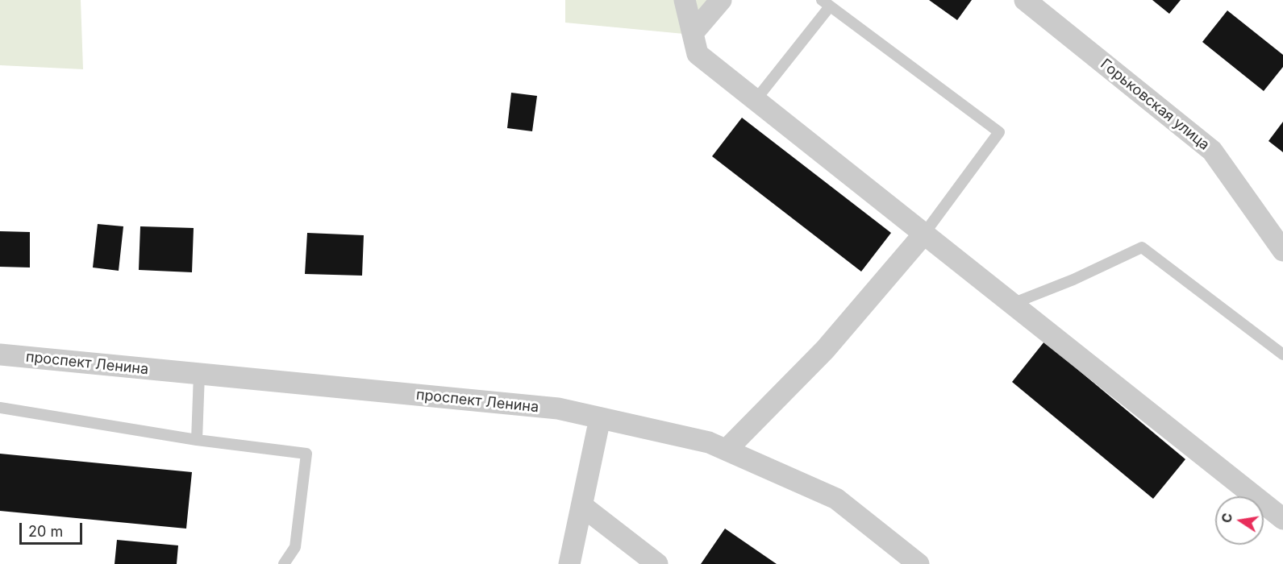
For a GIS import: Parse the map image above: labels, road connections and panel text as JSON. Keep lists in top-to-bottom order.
{
  "streets": {
    "street": ["Горьковская улица", "проспект Ленина"]
  },
  "scale_bar": "20 m",
  "north": "left"
}
